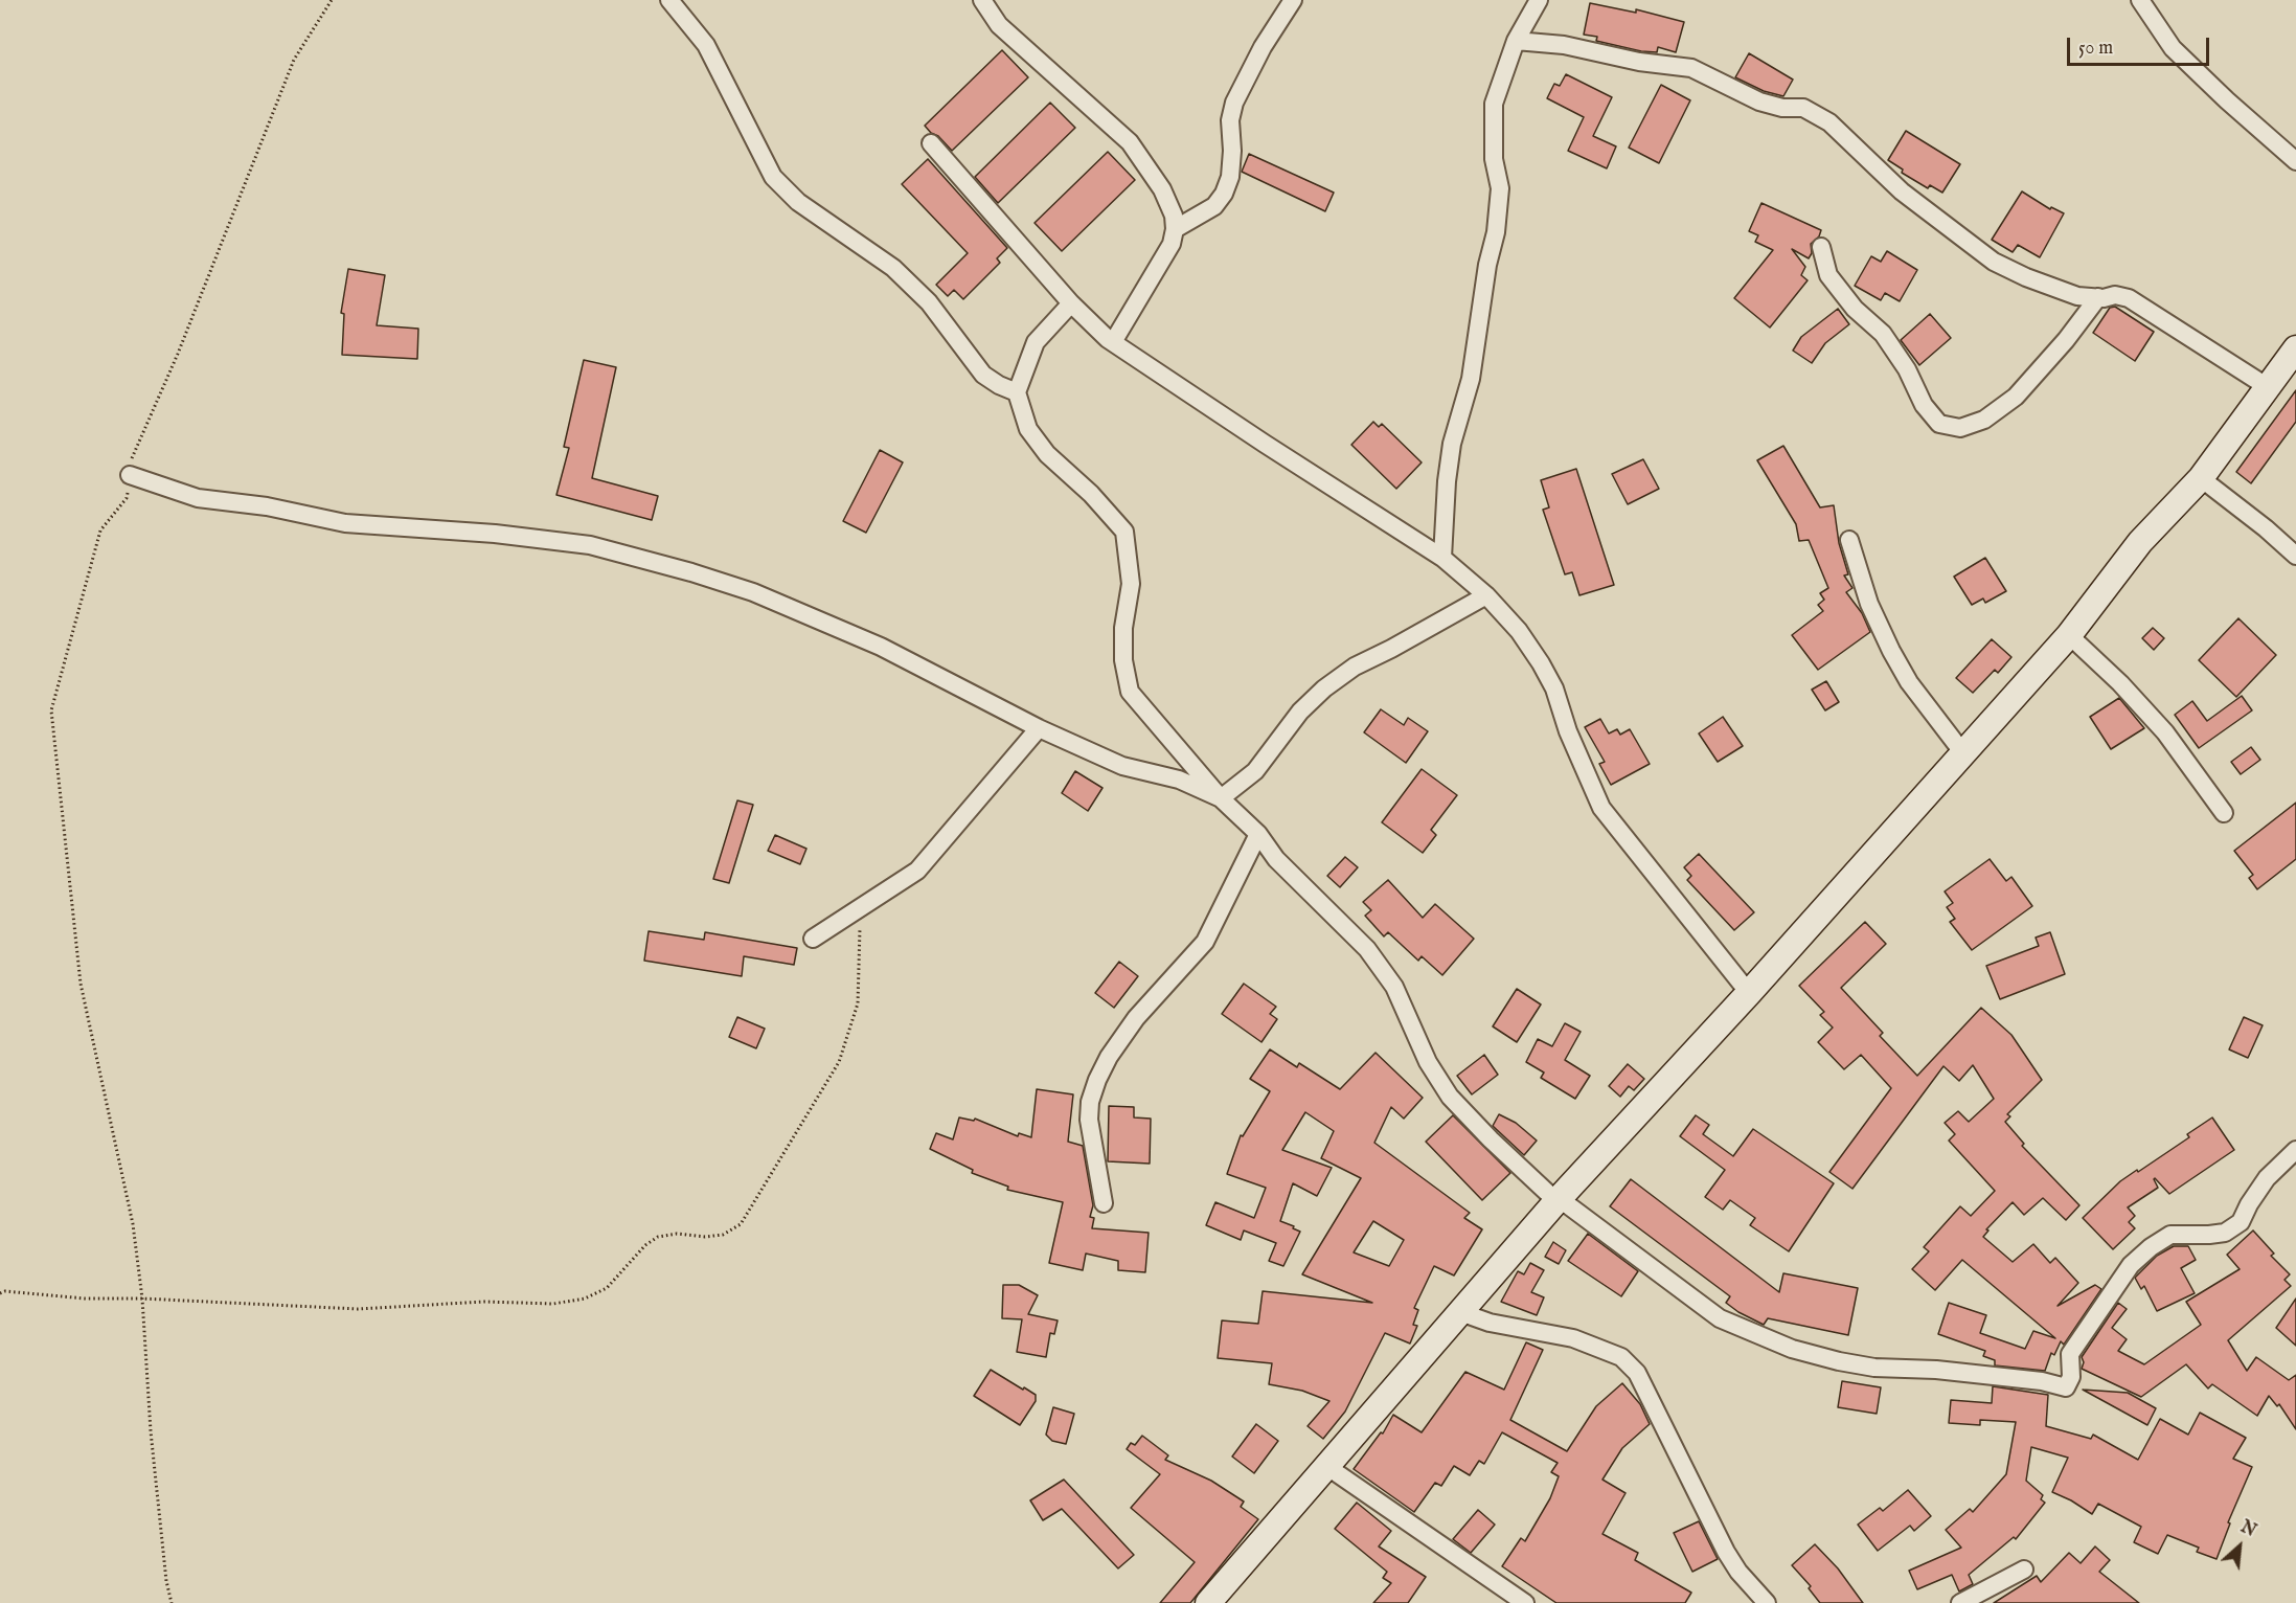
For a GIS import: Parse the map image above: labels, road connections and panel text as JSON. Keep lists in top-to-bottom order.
{
  "scale_bar": "50 m",
  "north": "top right"
}
